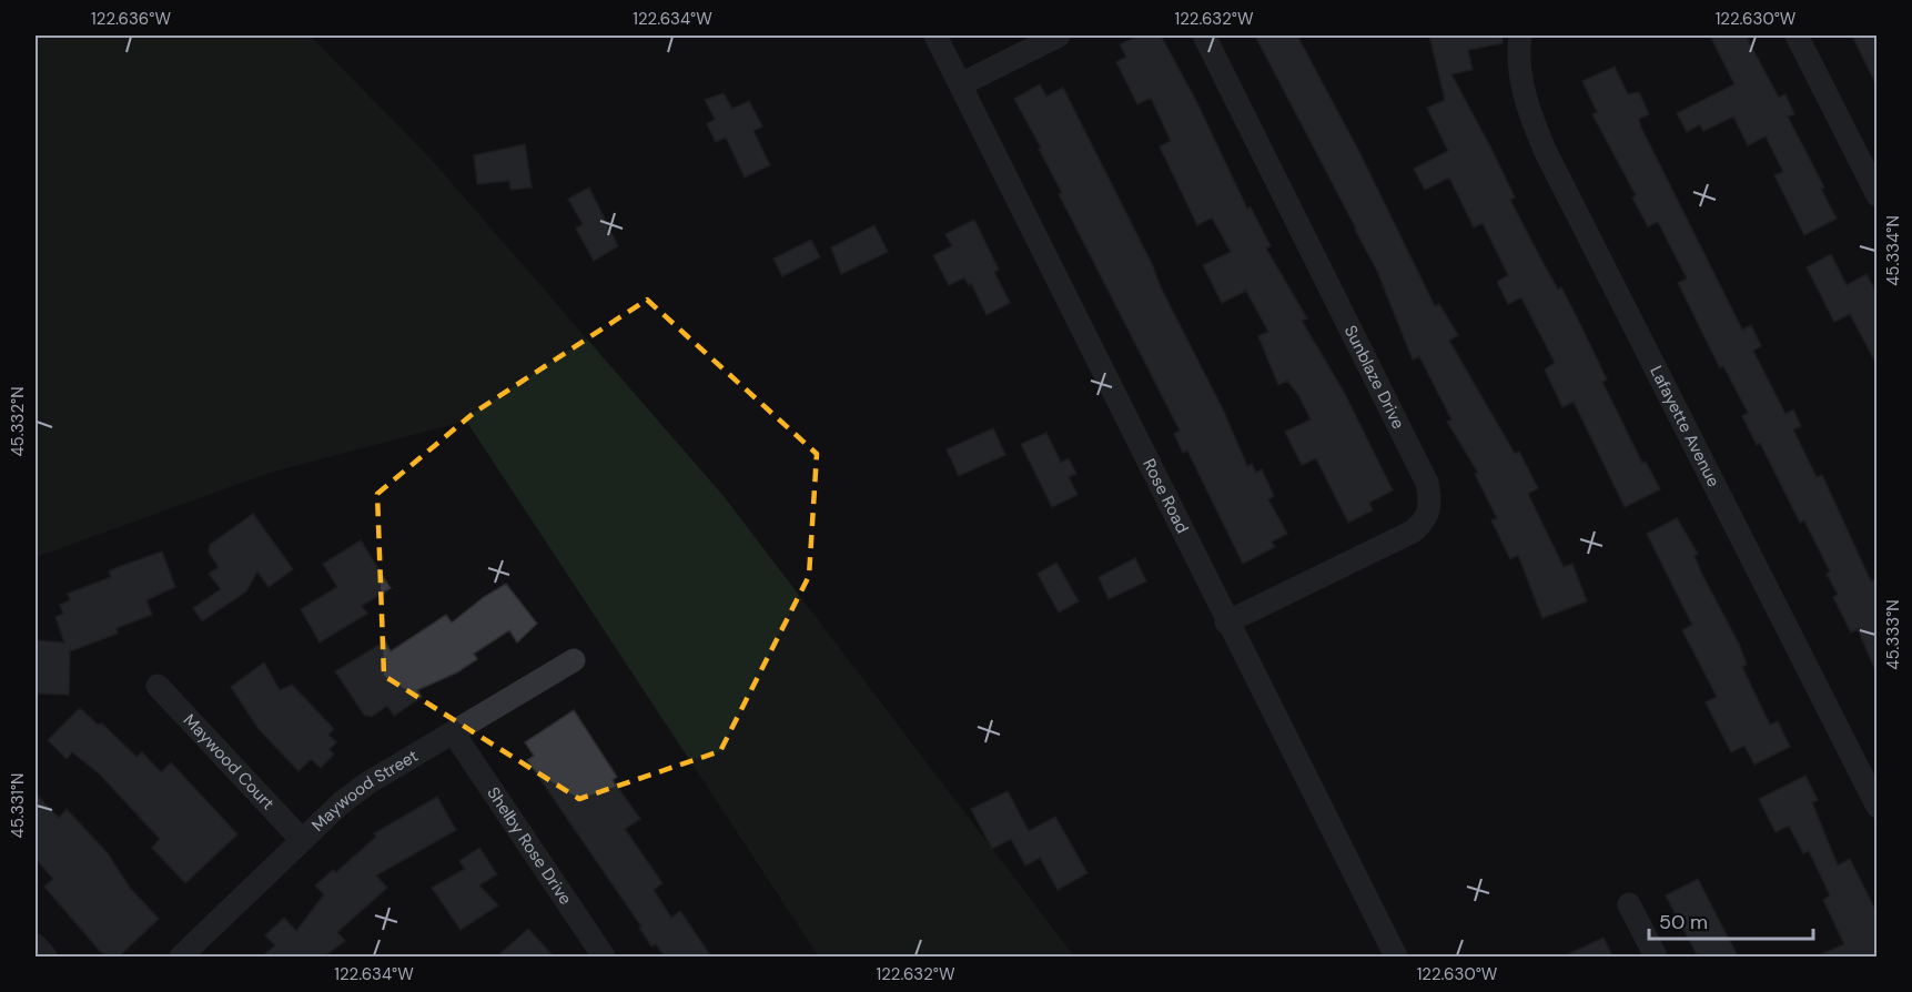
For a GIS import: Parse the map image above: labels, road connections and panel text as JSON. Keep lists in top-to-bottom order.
{
  "streets": {
    "street": [
      "Sunblaze Drive",
      "Lafayette Avenue",
      "Rose Road",
      "Maywood Court",
      "Maywood Street",
      "Shelby Rose Drive"
    ]
  },
  "crossings": [
    ["Sunblaze Drive", "Rose Road"],
    ["Maywood Court", "Maywood Street"],
    ["Maywood Street", "Shelby Rose Drive"]
  ],
  "scale_bar": "50 m",
  "coordinates": [
    "122.636°W",
    "122.634°W",
    "122.632°W",
    "122.630°W",
    "45.334°N",
    "45.332°N",
    "45.333°N",
    "45.331°N"
  ]
}
